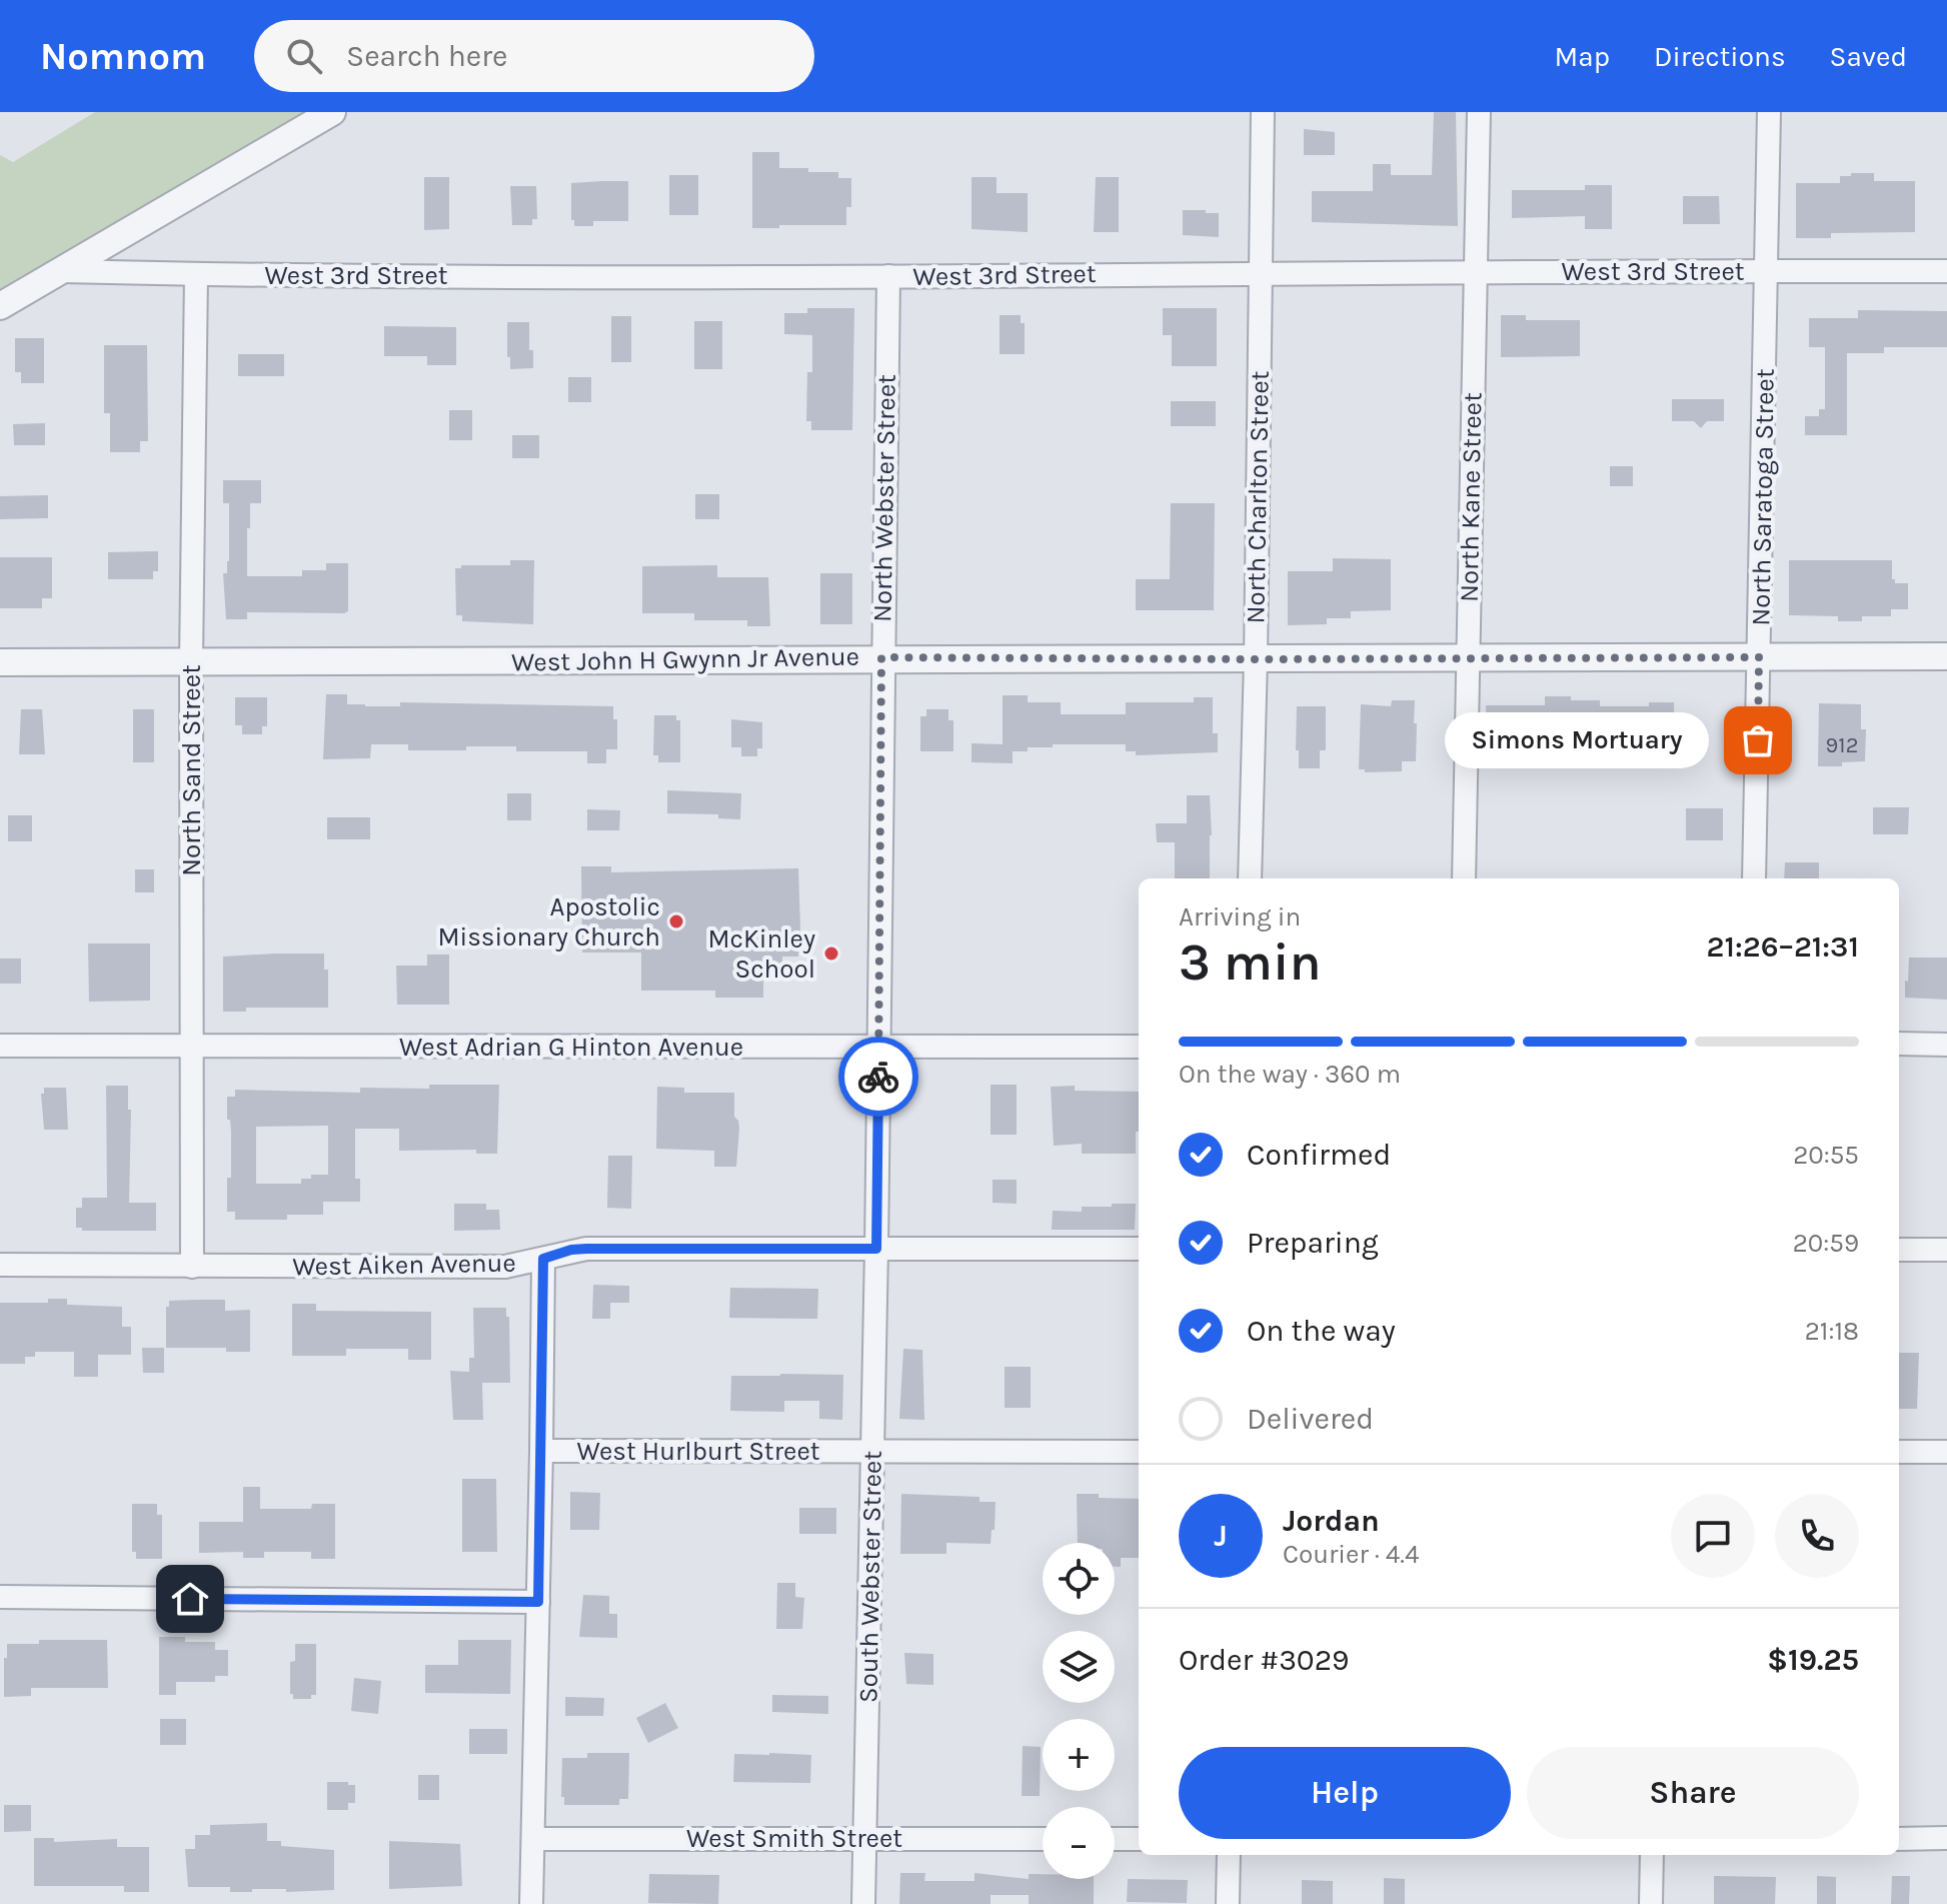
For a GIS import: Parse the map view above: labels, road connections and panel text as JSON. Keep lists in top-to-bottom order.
{
  "streets": {
    "street": [
      "West 3rd Street",
      "North Charlton Street",
      "North Kane Street",
      "North Saratoga Street",
      "North Webster Street",
      "West John H Gwynn Jr Avenue",
      "North Sand Street",
      "West Adrian G Hinton Avenue",
      "West Aiken Avenue",
      "West Hurlburt Street",
      "South Webster Street",
      "West Smith Street"
    ]
  },
  "crossings": [
    ["West 3rd Street", "North Charlton Street"],
    ["West 3rd Street", "North Kane Street"],
    ["West 3rd Street", "North Saratoga Street"],
    ["West 3rd Street", "North Webster Street"],
    ["West 3rd Street", "North Sand Street"],
    ["North Charlton Street", "West John H Gwynn Jr Avenue"],
    ["North Kane Street", "West John H Gwynn Jr Avenue"],
    ["North Saratoga Street", "West John H Gwynn Jr Avenue"],
    ["North Webster Street", "West John H Gwynn Jr Avenue"],
    ["North Webster Street", "West Adrian G Hinton Avenue"],
    ["North Webster Street", "West Aiken Avenue"],
    ["North Webster Street", "South Webster Street"],
    ["West John H Gwynn Jr Avenue", "North Sand Street"],
    ["North Sand Street", "West Adrian G Hinton Avenue"],
    ["North Sand Street", "West Aiken Avenue"],
    ["West Aiken Avenue", "South Webster Street"],
    ["West Hurlburt Street", "South Webster Street"],
    ["South Webster Street", "West Smith Street"]
  ],
  "places": ["Simons Mortuary", "Apostolic Missionary Church", "McKinley School"],
  "house_numbers": ["912"],
  "page": {
    "header": "Nomnom",
    "search": "Search here",
    "nav": ["Map", "Directions", "Saved"],
    "bubble": "Simons Mortuary",
    "heading": ["3 min", "Arriving in", "21:26–21:31"],
    "panel": [
      "Jordan",
      "Courier · 4.4",
      "Order #3029",
      "$19.25"
    ],
    "bar": "On the way · 360 m",
    "list": [
      ["Confirmed", "20:55"],
      ["Preparing", "20:59"],
      ["On the way", "21:18"],
      "Delivered"
    ],
    "round": "J",
    "map_buttons": ["+", "−"],
    "buttons": ["Help", "Share"]
  }
}
